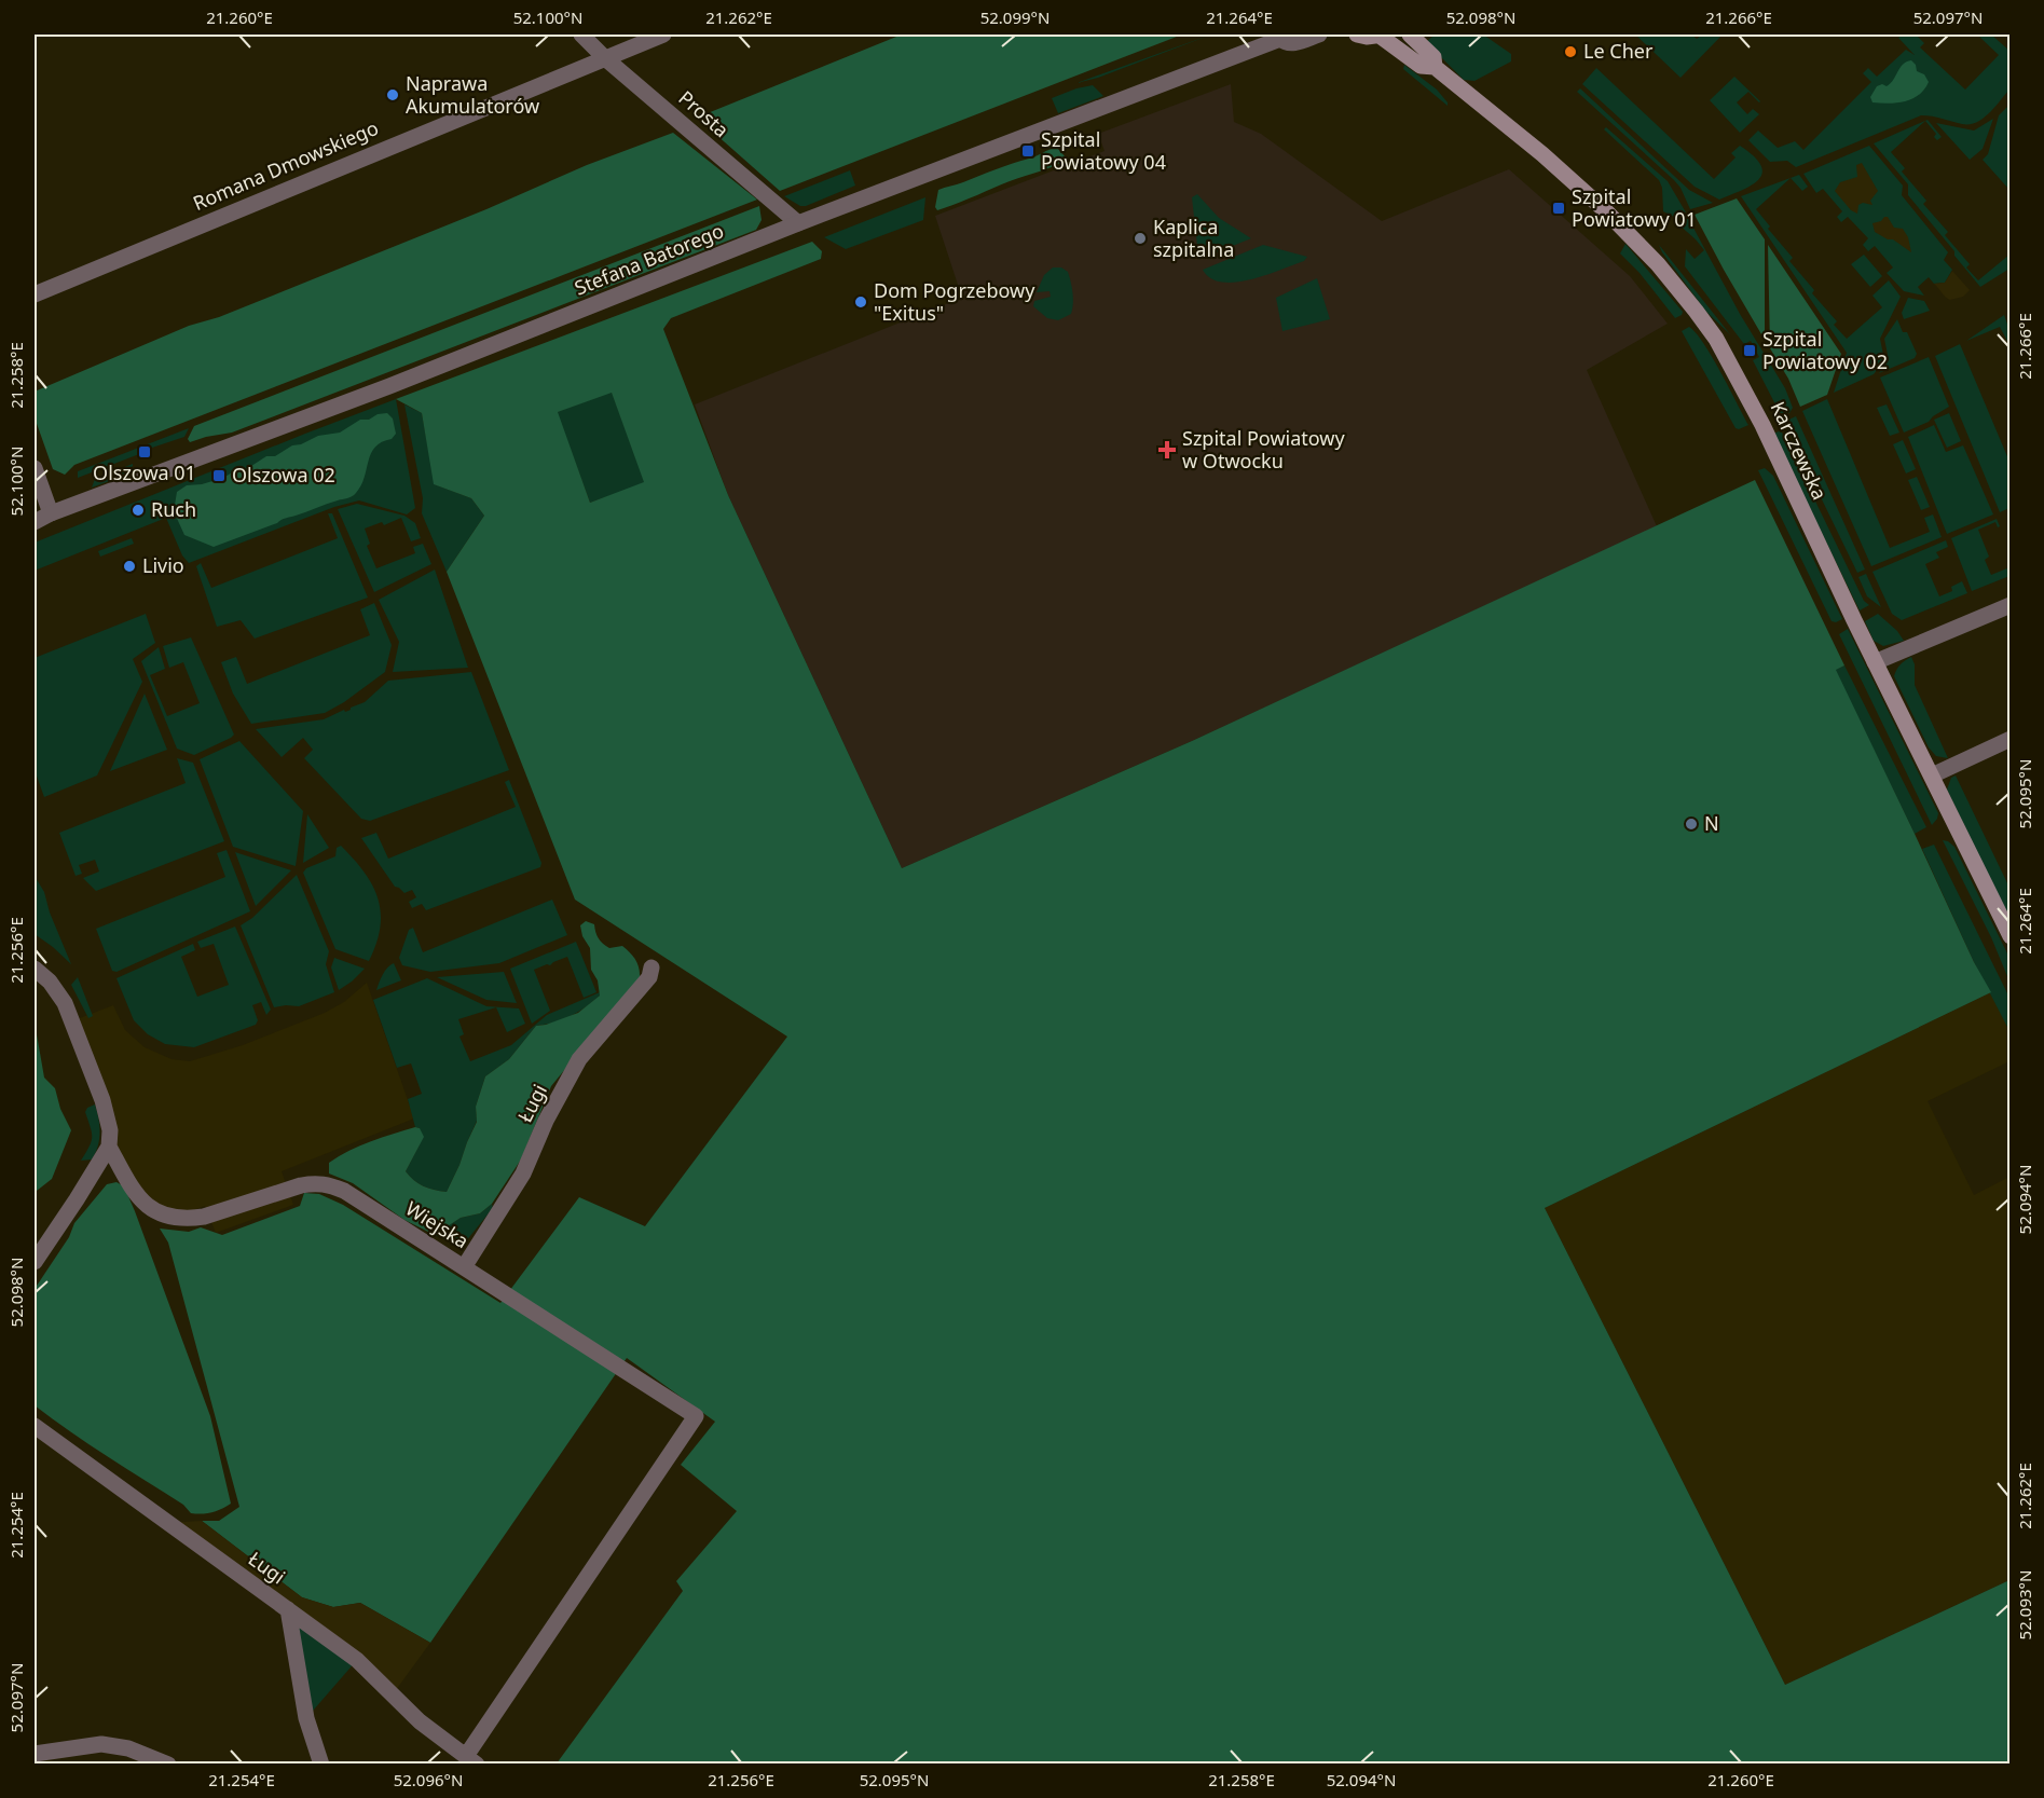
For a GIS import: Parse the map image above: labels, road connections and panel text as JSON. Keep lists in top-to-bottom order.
{
  "streets": {
    "main road": ["Karczewska"],
    "street": [
      "Prosta",
      "Romana Dmowskiego",
      "Stefana Batorego",
      "Ługi",
      "Wiejska"
    ]
  },
  "crossings": [
    ["Prosta", "Romana Dmowskiego"],
    ["Prosta", "Stefana Batorego"],
    ["Ługi", "Wiejska"]
  ],
  "places": {
    "other": [
      "Le Cher",
      "Naprawa Akumulatorów",
      "Kaplica szpitalna",
      "Dom Pogrzebowy \"Exitus\"",
      "Ruch",
      "Livio",
      "N"
    ],
    "transit": [
      "Szpital Powiatowy 04",
      "Szpital Powiatowy 01",
      "Szpital Powiatowy 02",
      "Olszowa 01",
      "Olszowa 02"
    ],
    "health": ["Szpital Powiatowy w Otwocku"]
  },
  "coordinates": [
    "21.260°E",
    "52.100°N",
    "21.262°E",
    "52.099°N",
    "21.264°E",
    "52.098°N",
    "21.266°E",
    "52.097°N",
    "21.258°E",
    "52.095°N",
    "21.256°E",
    "52.094°N",
    "21.254°E",
    "52.093°N",
    "52.096°N"
  ]
}
